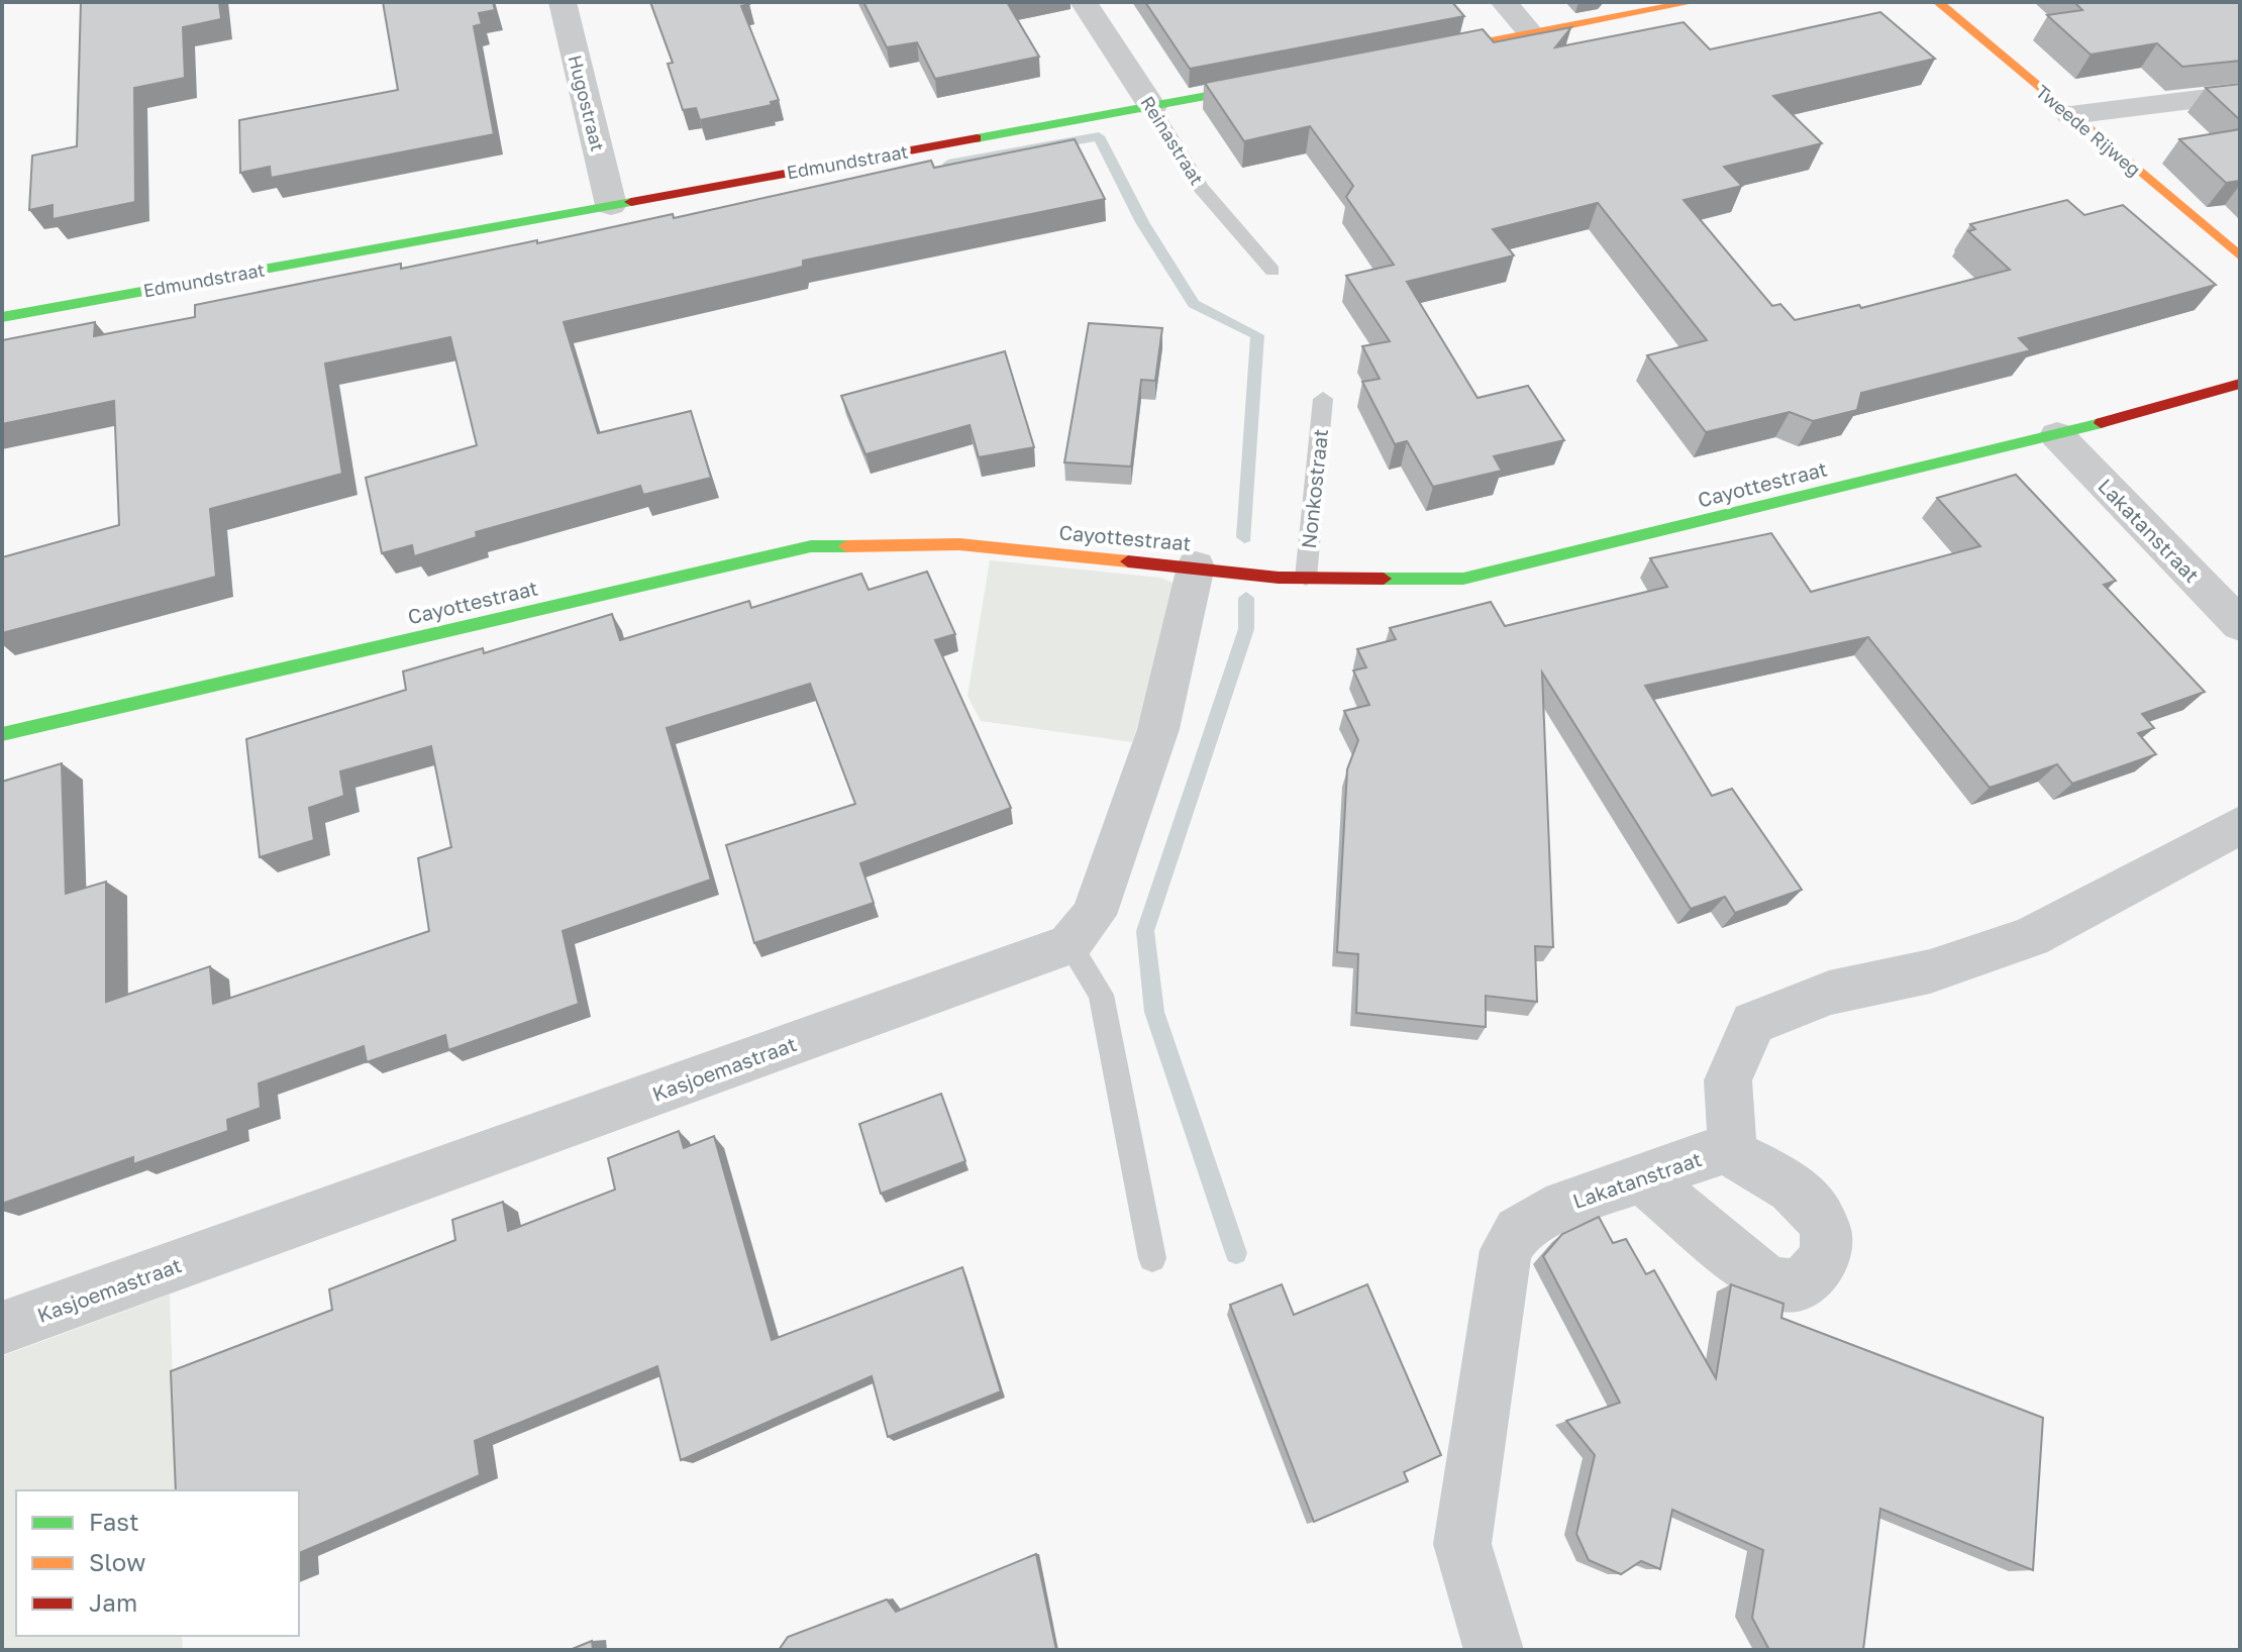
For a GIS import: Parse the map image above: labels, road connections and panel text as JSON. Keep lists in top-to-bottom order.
{
  "streets": {
    "street": [
      "Hugostraat",
      "Tweede Rijweg",
      "Reinastraat",
      "Edmundstraat",
      "Cayottestraat",
      "Lakatanstraat",
      "Kasjoemastraat"
    ],
    "lane": ["Nonkostraat"]
  },
  "crossings": [
    ["Hugostraat", "Edmundstraat"],
    ["Reinastraat", "Edmundstraat"],
    ["Cayottestraat", "Nonkostraat"],
    ["Cayottestraat", "Lakatanstraat"]
  ],
  "legend": ["Fast", "Slow", "Jam"]
}
